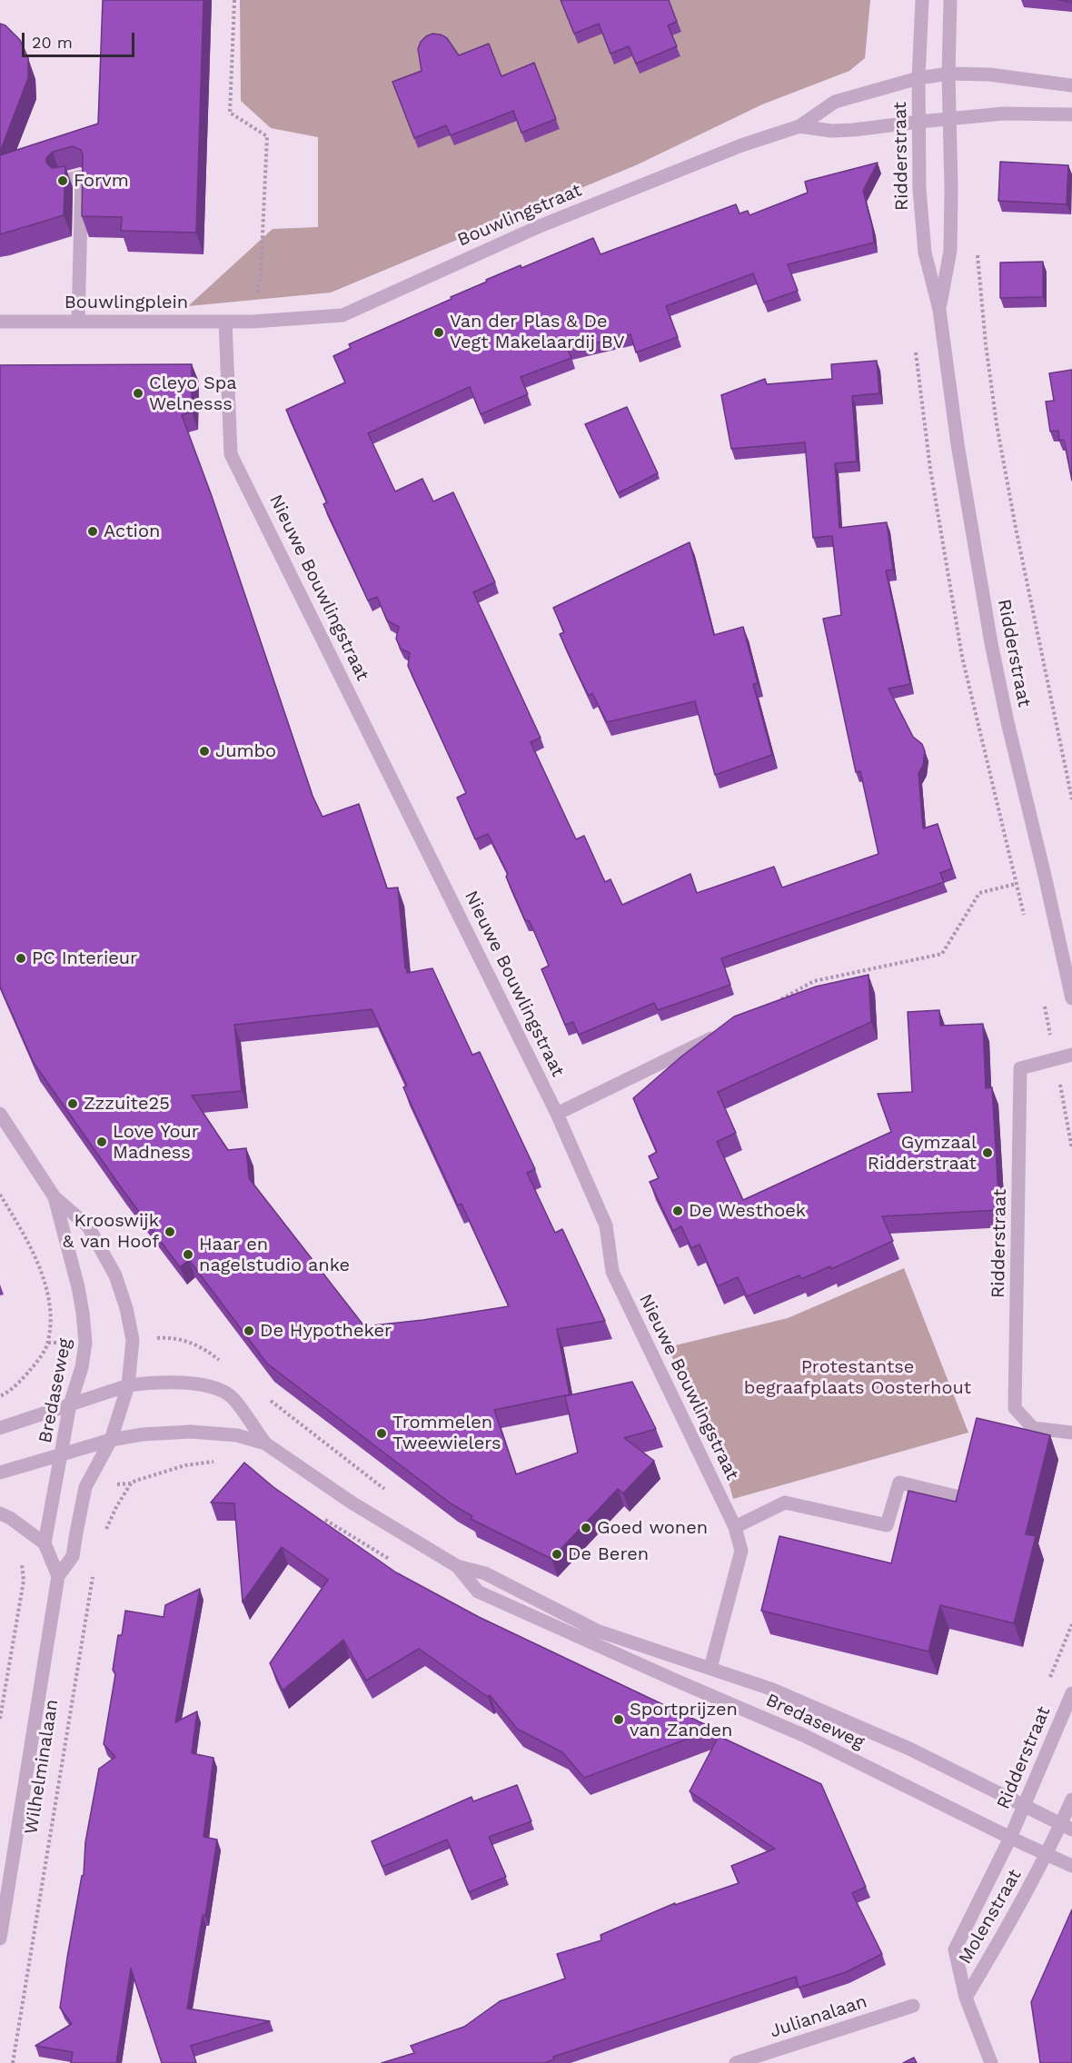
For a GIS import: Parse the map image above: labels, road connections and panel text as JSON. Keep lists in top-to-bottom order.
{
  "streets": {
    "street": [
      "Ridderstraat",
      "Bouwlingstraat",
      "Bouwlingplein",
      "Nieuwe Bouwlingstraat",
      "Bredaseweg",
      "Wilhelminalaan",
      "Molenstraat",
      "Julianalaan"
    ]
  },
  "crossings": [
    ["Ridderstraat", "Bouwlingstraat"],
    ["Ridderstraat", "Bredaseweg"],
    ["Ridderstraat", "Molenstraat"],
    ["Bouwlingstraat", "Bouwlingplein"],
    ["Bouwlingplein", "Nieuwe Bouwlingstraat"],
    ["Nieuwe Bouwlingstraat", "Bredaseweg"],
    ["Bredaseweg", "Wilhelminalaan"],
    ["Bredaseweg", "Molenstraat"]
  ],
  "parks": ["Protestantse begraafplaats Oosterhout"],
  "places": [
    "Forvm",
    "Van der Plas & De Vegt Makelaardij BV",
    "Cleyo Spa Welnesss",
    "Action",
    "Jumbo",
    "PC Interieur",
    "Zzzuite25",
    "Love Your Madness",
    "Gymzaal Ridderstraat",
    "De Westhoek",
    "Krooswijk & van Hoof",
    "Haar en nagelstudio anke",
    "De Hypotheker",
    "Trommelen Tweewielers",
    "Goed wonen",
    "De Beren",
    "Sportprijzen van Zanden"
  ],
  "scale_bar": "20 m"
}
